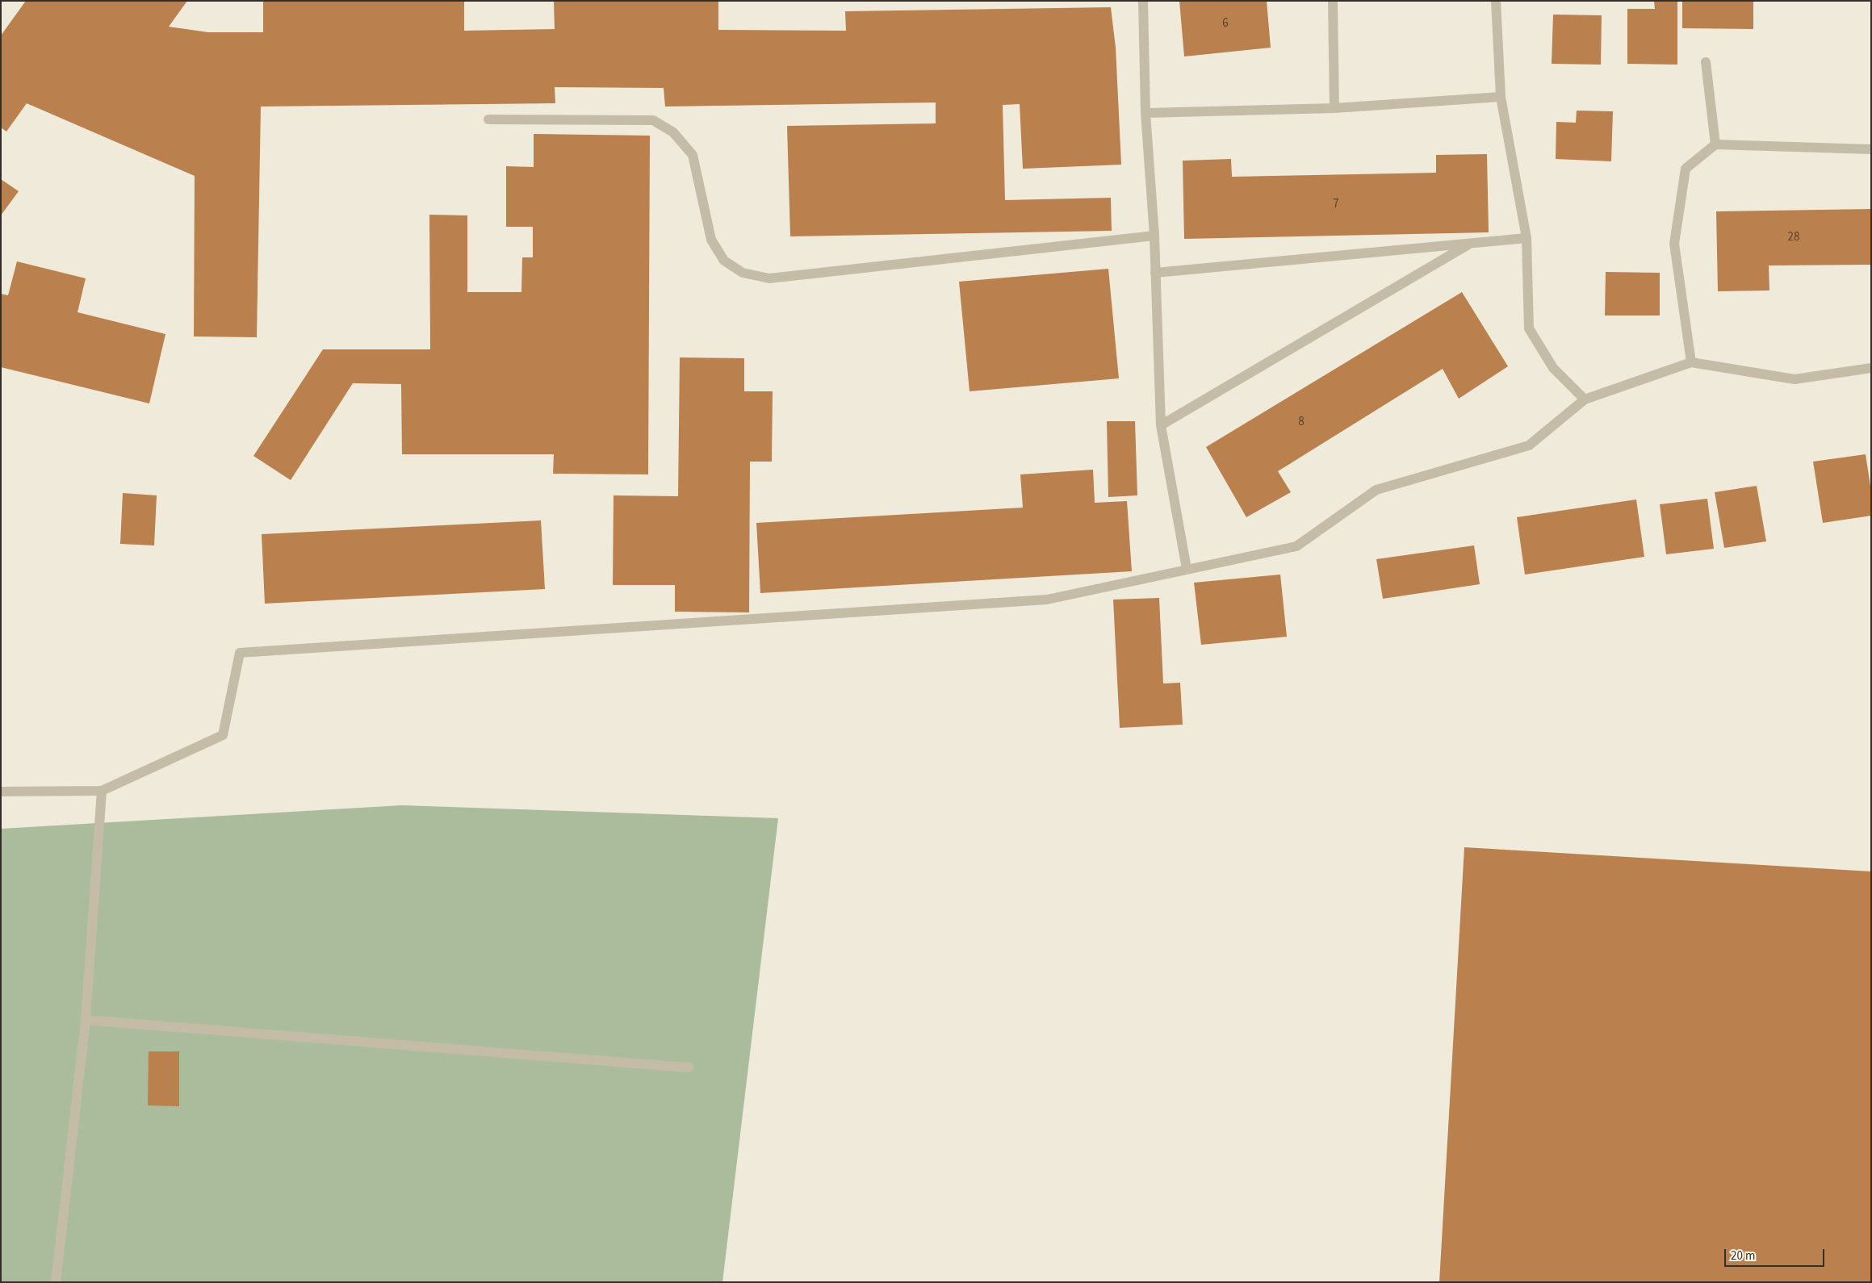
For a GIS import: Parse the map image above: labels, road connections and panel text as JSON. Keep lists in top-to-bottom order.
{
  "house_numbers": [
    "6",
    "7",
    "28",
    "8"
  ],
  "scale_bar": "20 m"
}
